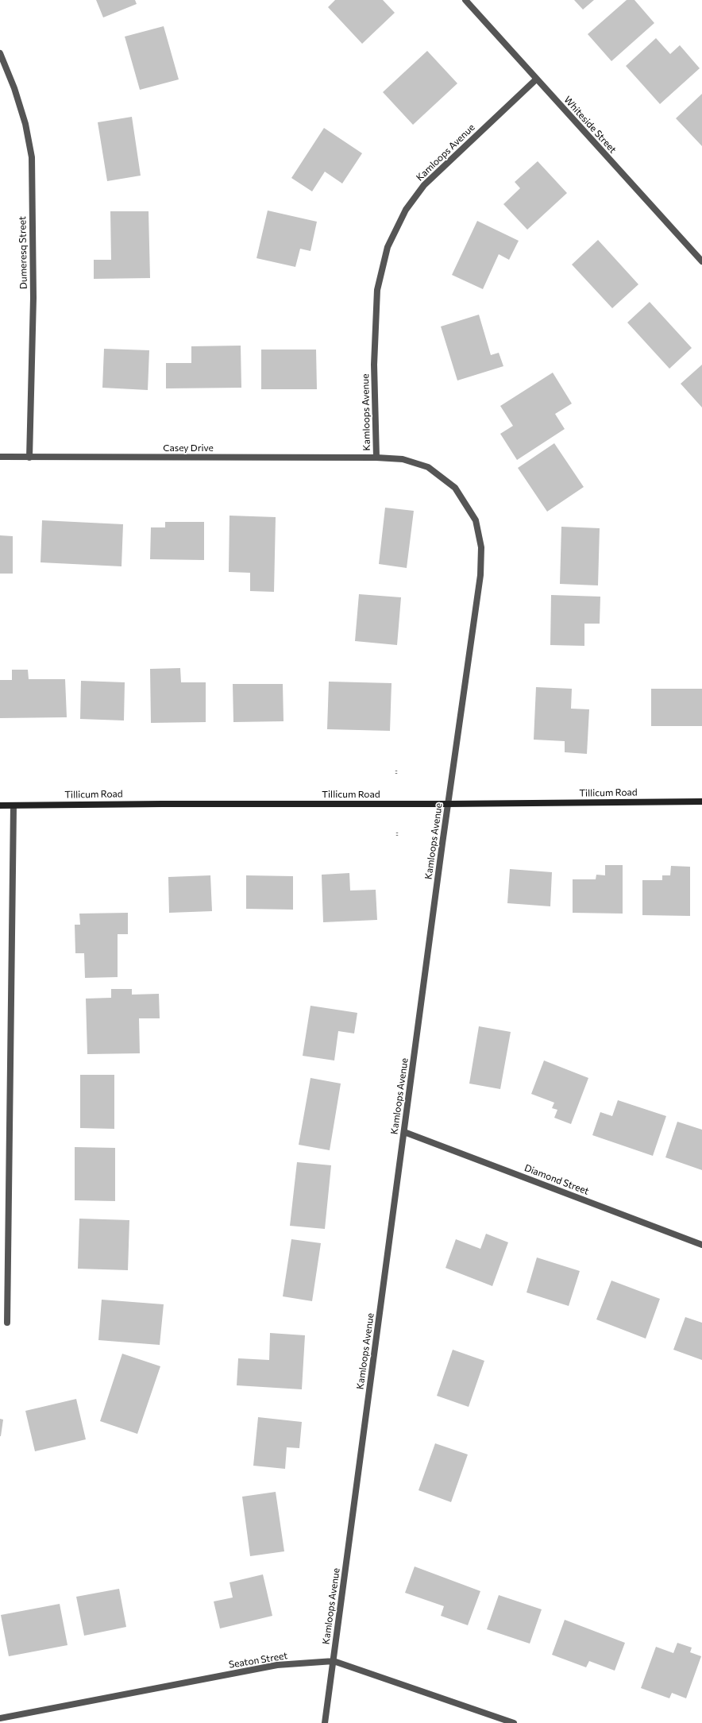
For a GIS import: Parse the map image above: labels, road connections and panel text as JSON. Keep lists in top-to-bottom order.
{
  "streets": {
    "main road": ["Tillicum Road"],
    "street": [
      "Whiteside Street",
      "Kamloops Avenue",
      "Dumeresq Street",
      "Casey Drive",
      "Diamond Street",
      "Seaton Street"
    ]
  },
  "crossings": [
    ["Whiteside Street", "Kamloops Avenue"],
    ["Kamloops Avenue", "Casey Drive"],
    ["Kamloops Avenue", "Tillicum Road"],
    ["Kamloops Avenue", "Diamond Street"],
    ["Kamloops Avenue", "Seaton Street"],
    ["Dumeresq Street", "Casey Drive"]
  ]
}
